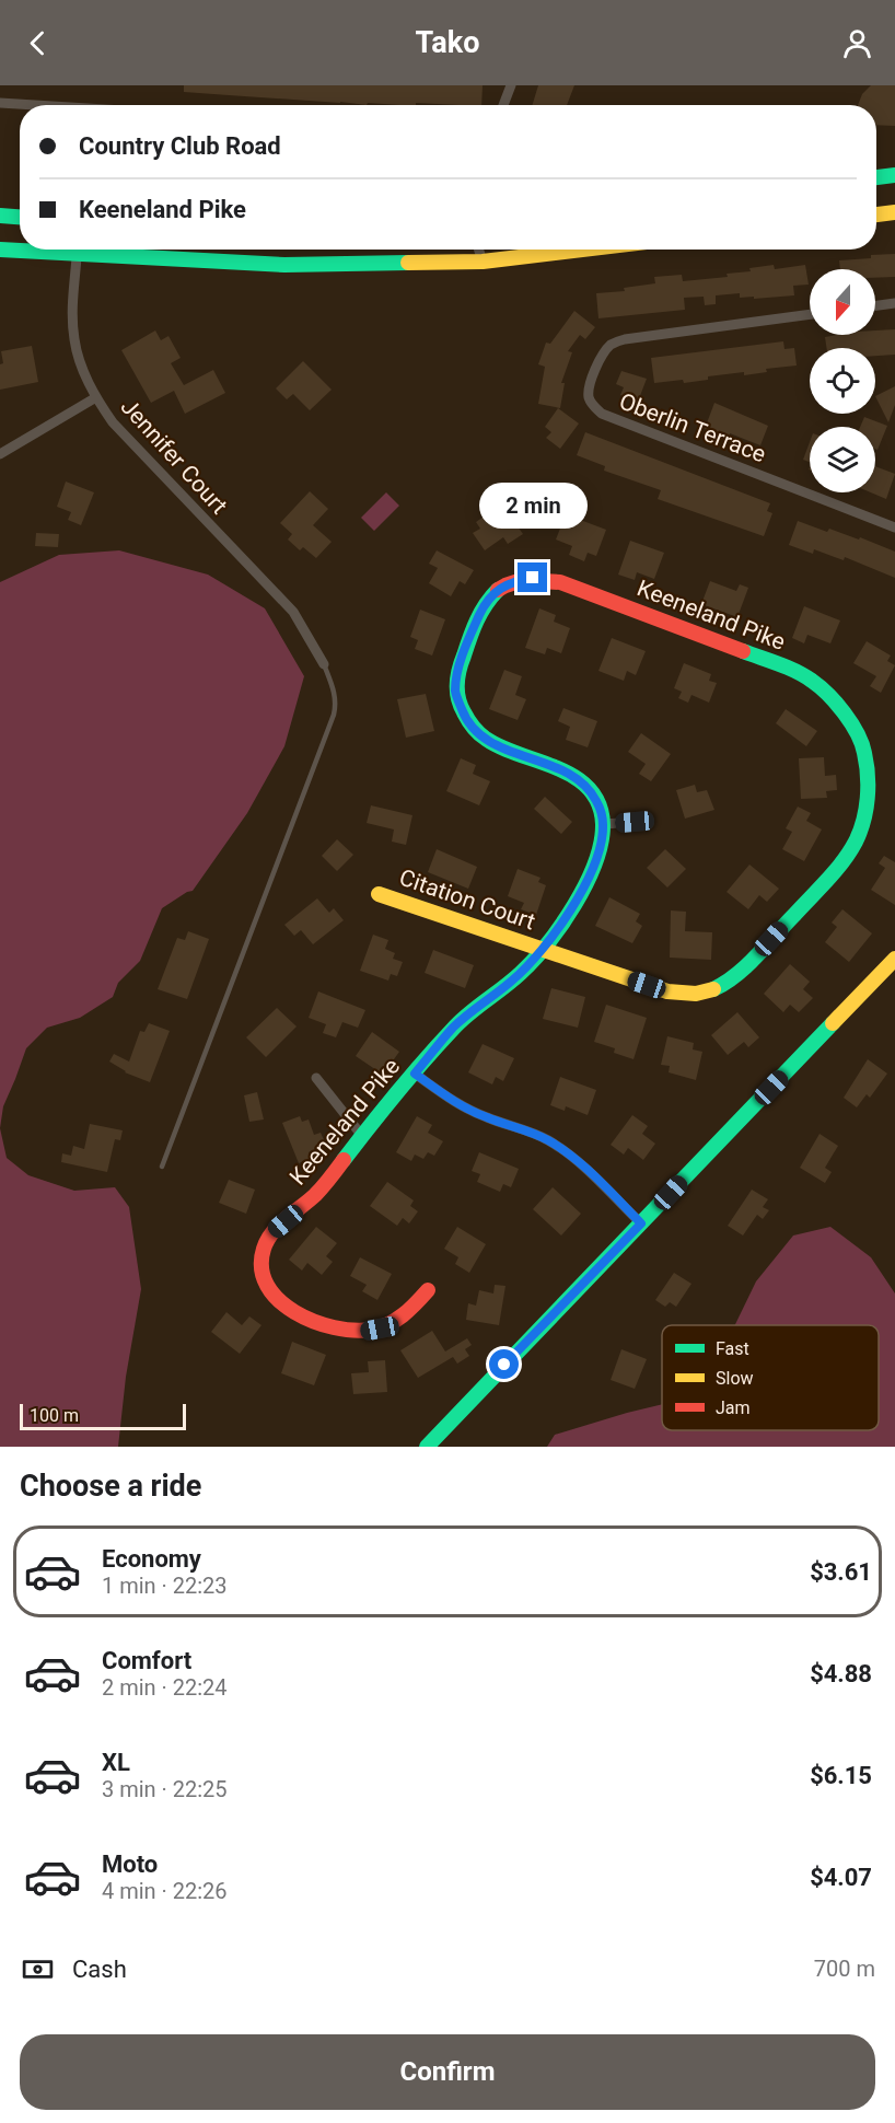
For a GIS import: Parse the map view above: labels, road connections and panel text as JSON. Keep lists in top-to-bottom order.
{
  "streets": {
    "street": [
      "Oberlin Terrace",
      "Jennifer Court",
      "Keeneland Pike",
      "Citation Court"
    ]
  },
  "crossings": [
    ["Keeneland Pike", "Citation Court"]
  ],
  "legend": ["Fast", "Slow", "Jam"],
  "scale_bar": "100 m",
  "north": "bottom",
  "page": {
    "header": "Tako",
    "banner": ["Country Club Road", "Keeneland Pike"],
    "bubble": "2 min",
    "scale": "100 m",
    "heading": "Choose a ride",
    "list": [
      {
        "name": "Economy",
        "note": "1 min · 22:23",
        "value": "$3.61"
      },
      {
        "name": "Comfort",
        "note": "2 min · 22:24",
        "value": "$4.88"
      },
      {
        "name": "XL",
        "note": "3 min · 22:25",
        "value": "$6.15"
      },
      {
        "name": "Moto",
        "note": "4 min · 22:26",
        "value": "$4.07"
      }
    ],
    "pay": ["Cash", "700 m"],
    "buttons": "Confirm"
  }
}
